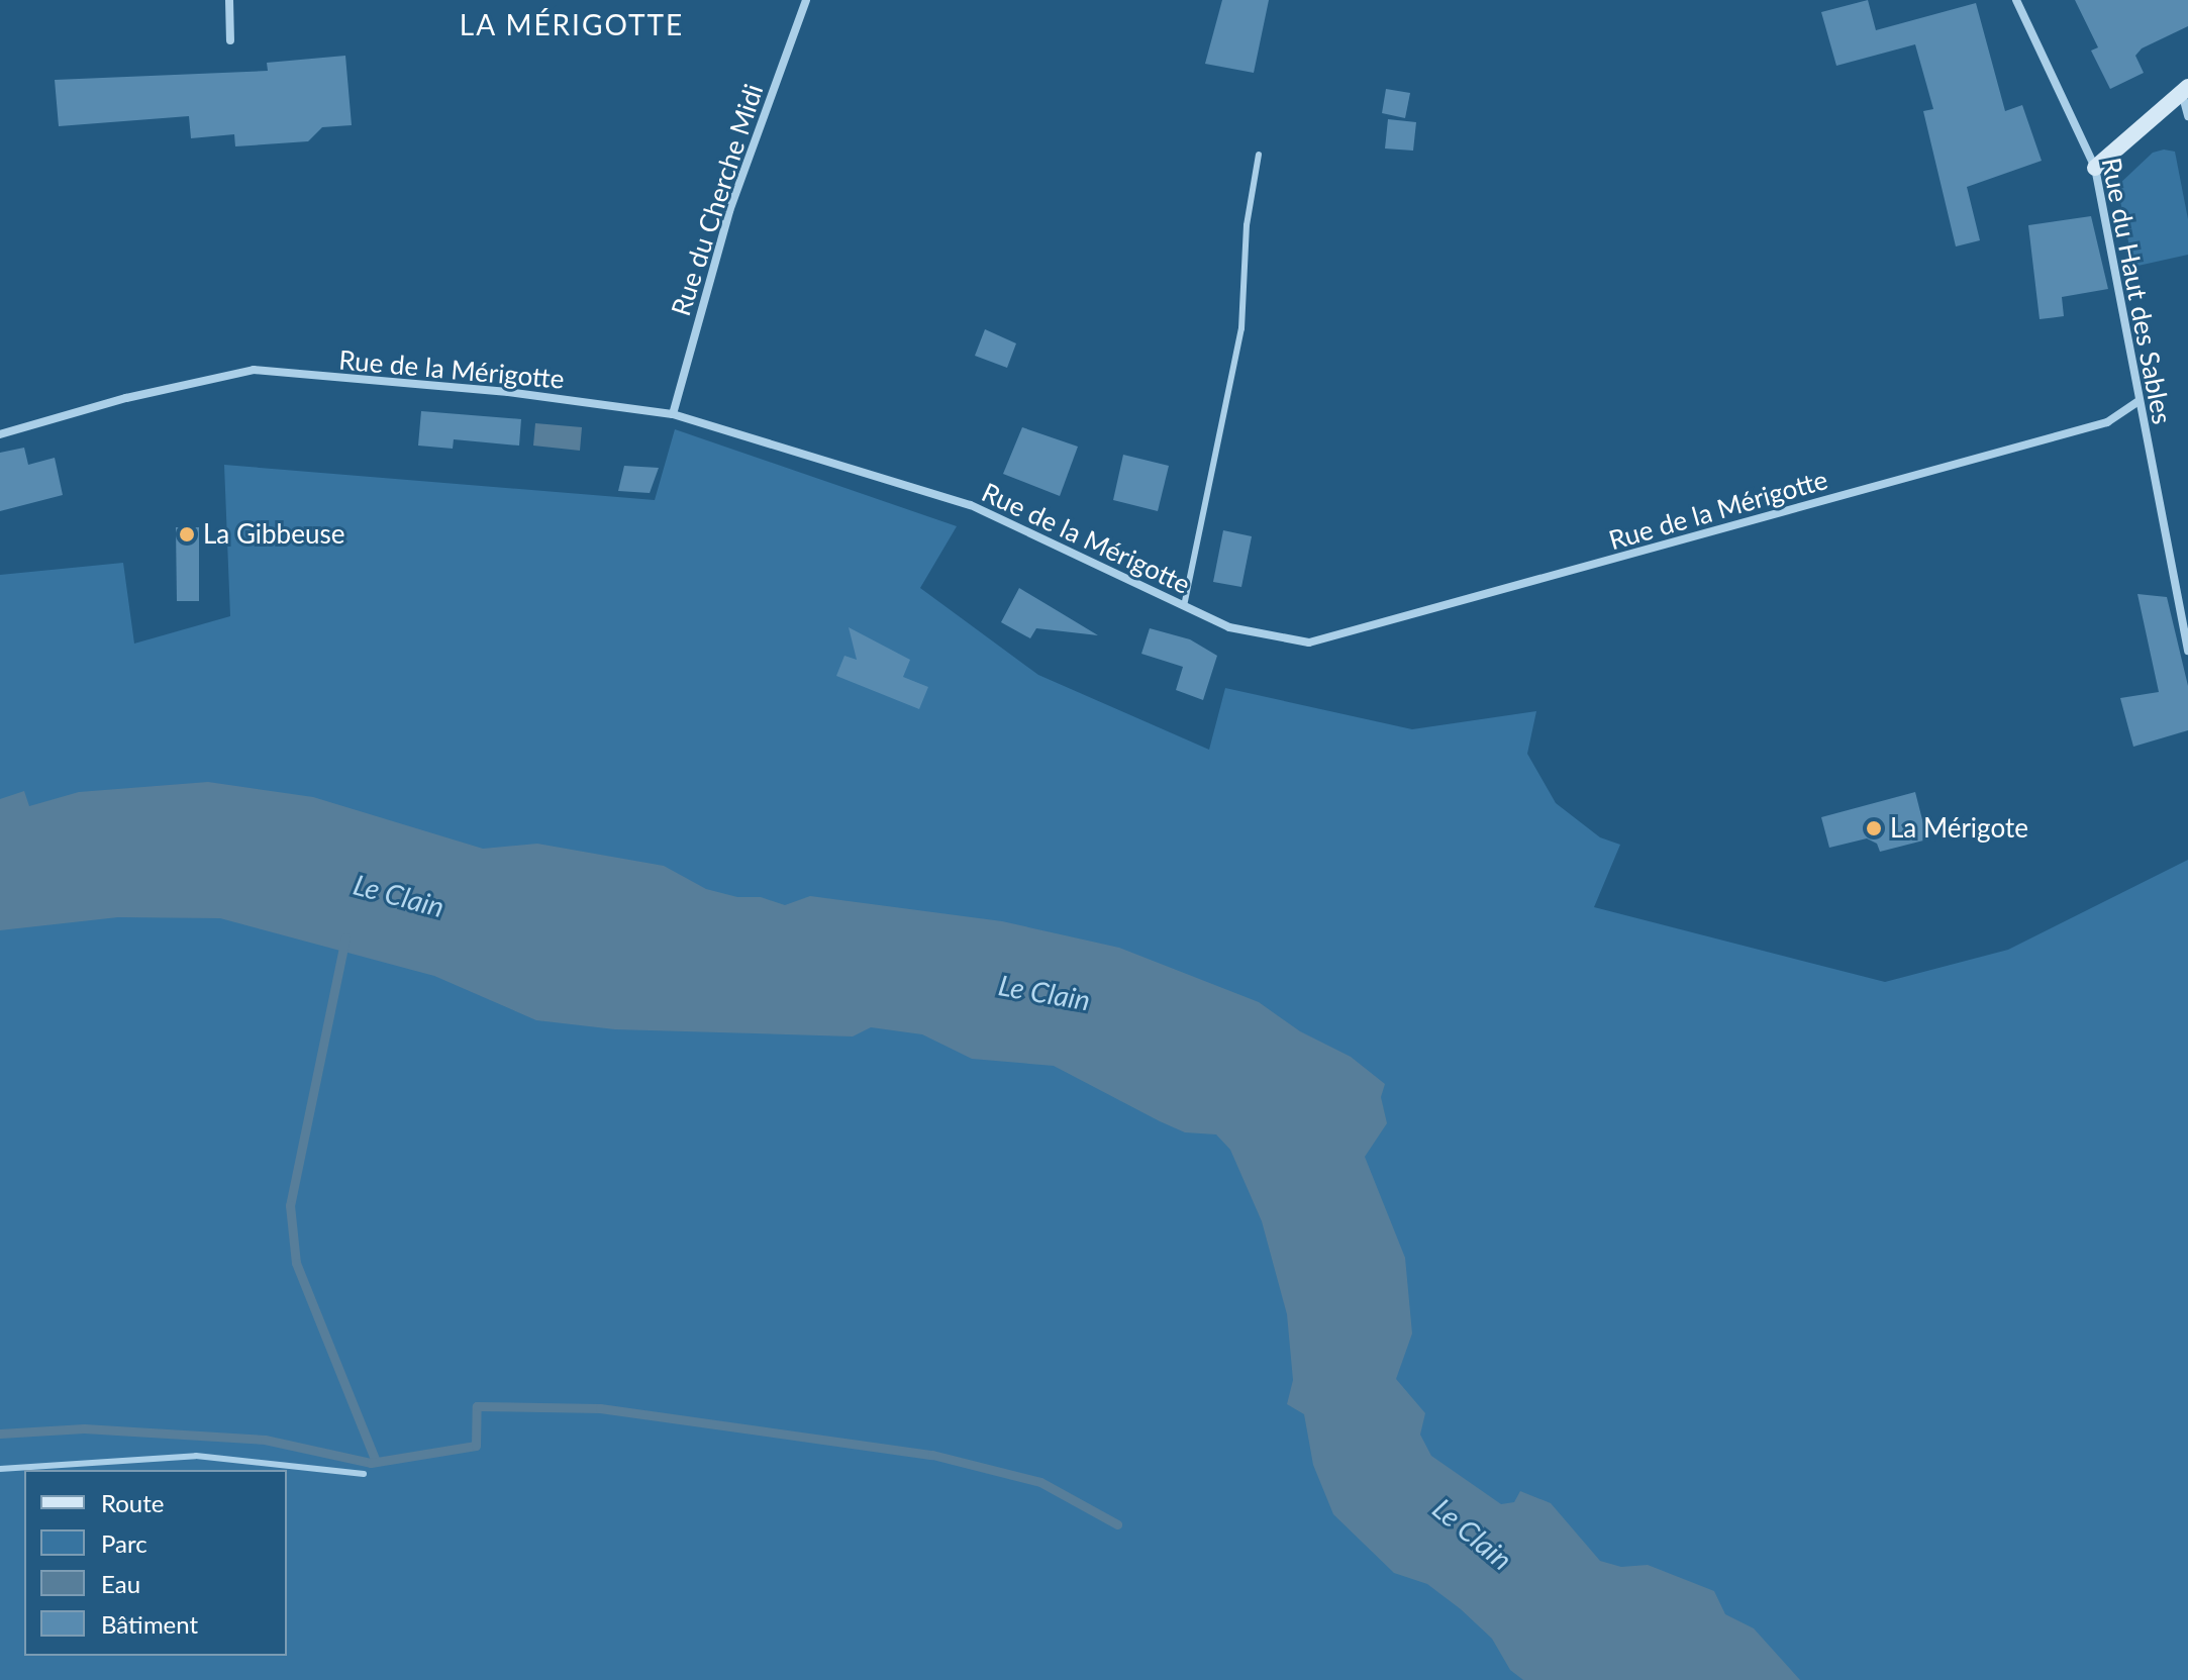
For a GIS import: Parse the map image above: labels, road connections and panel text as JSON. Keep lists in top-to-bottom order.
{
  "streets": {
    "street": ["Rue du Cherche Midi", "Rue du Haut des Sables", "Rue de la Mérigotte"]
  },
  "crossings": [
    ["Rue du Cherche Midi", "Rue de la Mérigotte"],
    ["Rue du Haut des Sables", "Rue de la Mérigotte"]
  ],
  "districts": ["LA MÉRIGOTTE"],
  "water": ["Le Clain"],
  "places": ["La Gibbeuse", "La Mérigote"],
  "legend": [
    "Route",
    "Parc",
    "Eau",
    "Bâtiment"
  ]
}
